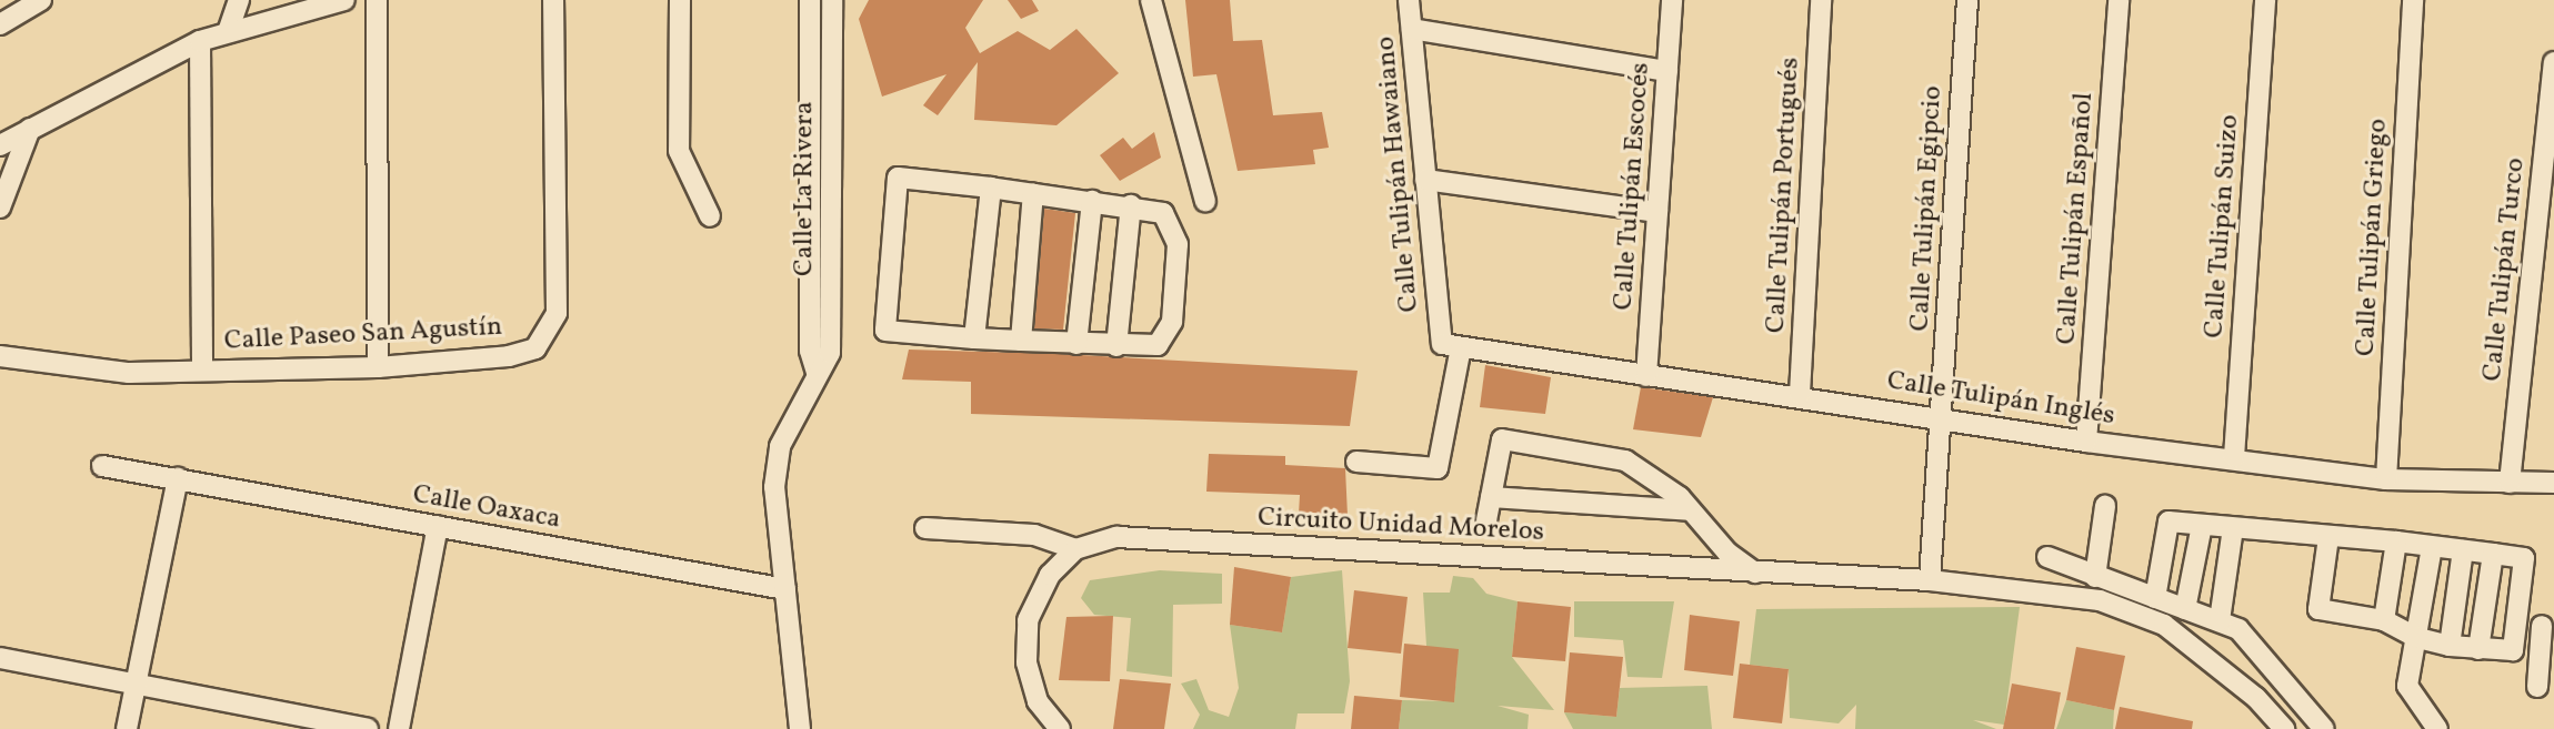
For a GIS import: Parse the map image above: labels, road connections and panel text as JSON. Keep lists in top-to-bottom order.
{
  "streets": {
    "street": [
      "Calle Tulipán Hawaiano",
      "Calle Tulipán Escocés",
      "Calle La Rivera",
      "Calle Tulipán Portugués",
      "Calle Tulipán Egipcio",
      "Calle Tulipán Español",
      "Calle Tulipán Suizo",
      "Calle Tulipán Griego",
      "Calle Tulipán Turco",
      "Calle Paseo San Agustín",
      "Calle Tulipán Inglés",
      "Calle Oaxaca",
      "Circuito Unidad Morelos"
    ]
  },
  "crossings": [
    ["Calle Tulipán Hawaiano", "Calle Tulipán Inglés"],
    ["Calle Tulipán Escocés", "Calle Tulipán Inglés"],
    ["Calle La Rivera", "Calle Oaxaca"],
    ["Calle Tulipán Portugués", "Calle Tulipán Inglés"],
    ["Calle Tulipán Egipcio", "Calle Tulipán Inglés"],
    ["Calle Tulipán Español", "Calle Tulipán Inglés"],
    ["Calle Tulipán Suizo", "Calle Tulipán Inglés"],
    ["Calle Tulipán Griego", "Calle Tulipán Inglés"],
    ["Calle Tulipán Turco", "Calle Tulipán Inglés"]
  ]
}
